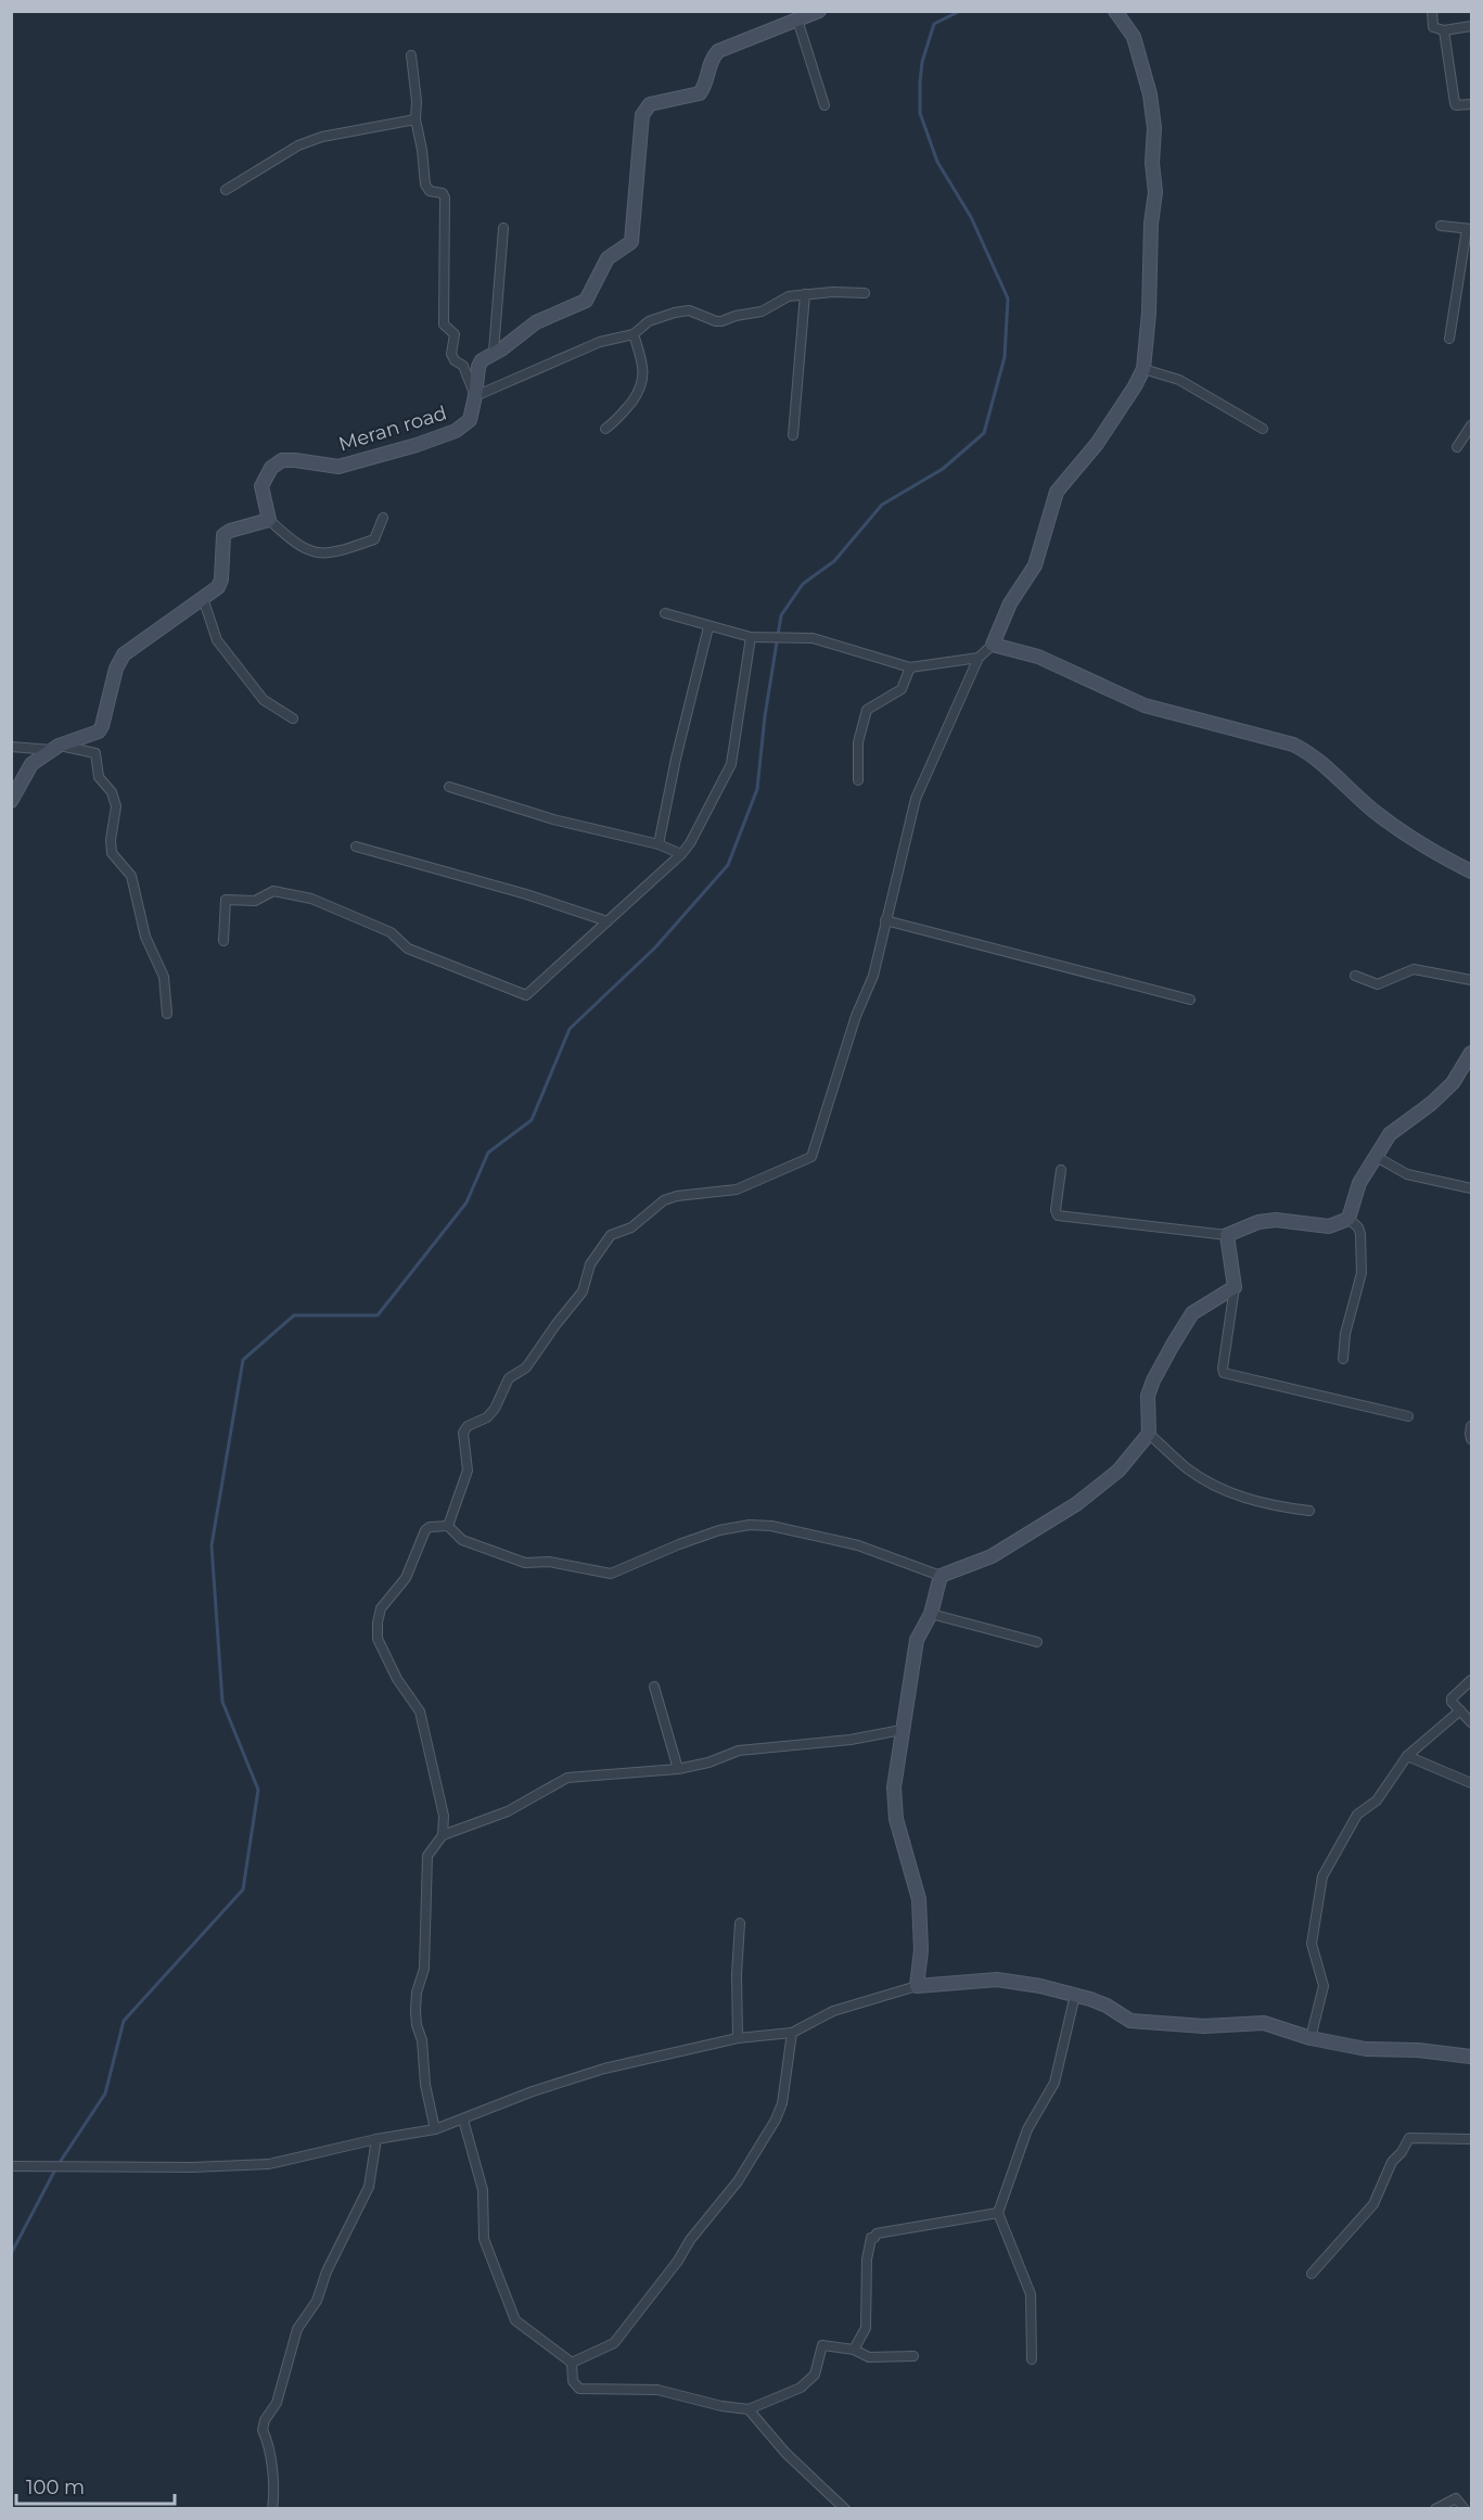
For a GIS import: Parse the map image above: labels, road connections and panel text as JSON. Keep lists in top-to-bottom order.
{
  "streets": {
    "street": ["Meran road"]
  },
  "scale_bar": "100 m"
}
